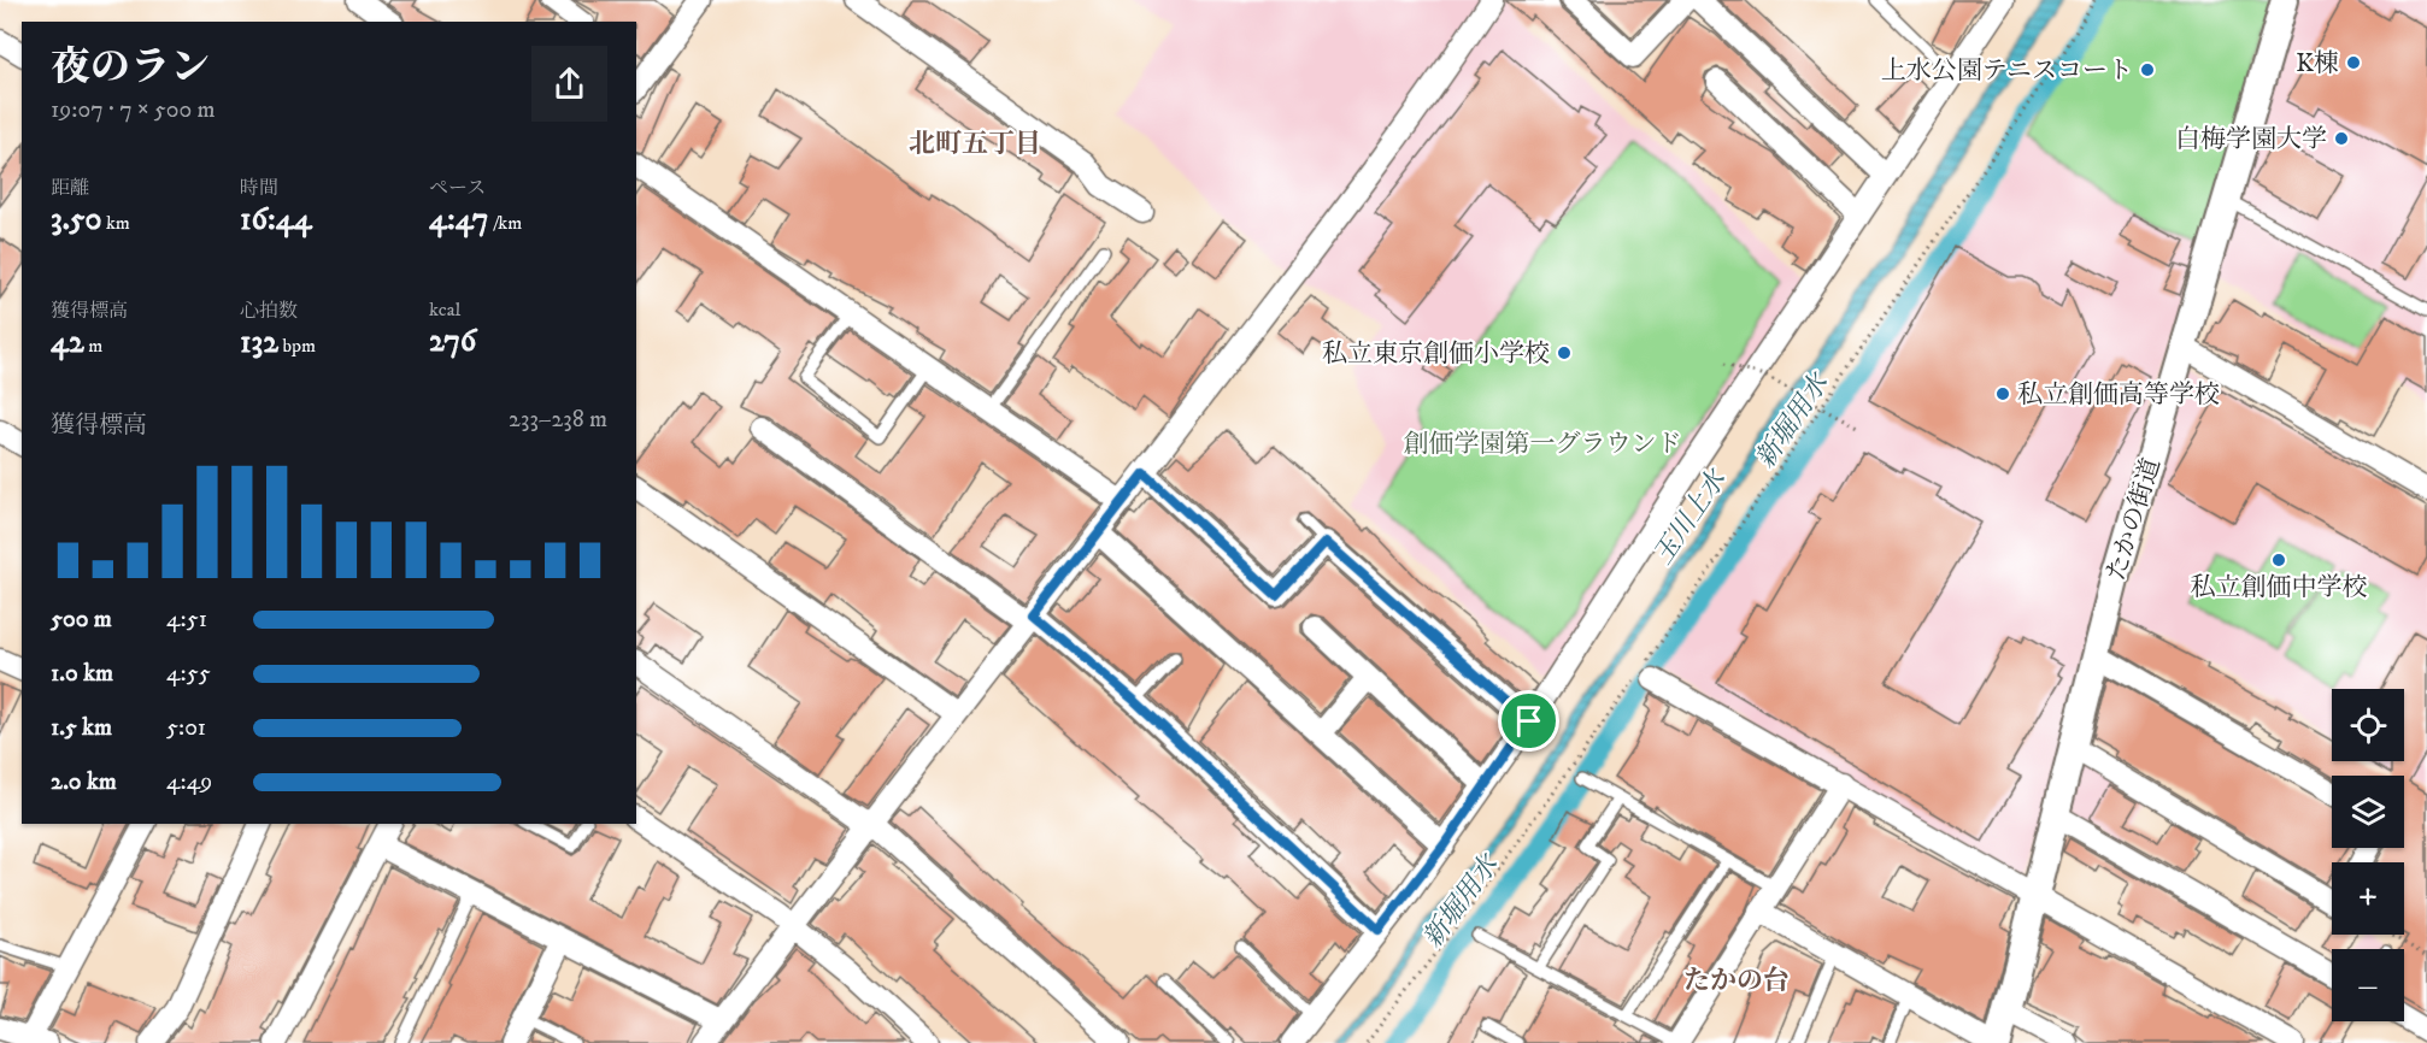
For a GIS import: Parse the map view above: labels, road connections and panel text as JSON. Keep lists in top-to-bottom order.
{
  "streets": {
    "street": ["たかの街道"]
  },
  "districts": ["北町五丁目", "たかの台"],
  "water": ["新堀用水", "玉川上水"],
  "parks": ["創価学園第一グラウンド"],
  "places": [
    "K棟",
    "上水公園テニスコート",
    "白梅学園大学",
    "私立東京創価小学校",
    "私立創価高等学校",
    "私立創価中学校"
  ],
  "page": {
    "heading": ["夜のラン", "19:07 · 7 × 500 m"],
    "stats": [
      ["距離", "3.50 km"],
      ["時間", "16:44"],
      ["ペース", "4:47 /km"],
      ["獲得標高", "42 m"],
      ["心拍数", "132 bpm"],
      ["kcal", "276"]
    ],
    "chart": ["獲得標高", "233–238 m"],
    "list": [
      {
        "name": "500 m",
        "note": "4:51"
      },
      {
        "name": "1.0 km",
        "note": "4:55"
      },
      {
        "name": "1.5 km",
        "note": "5:01"
      },
      {
        "name": "2.0 km",
        "note": "4:49"
      }
    ],
    "map_buttons": ["+", "−"]
  }
}
